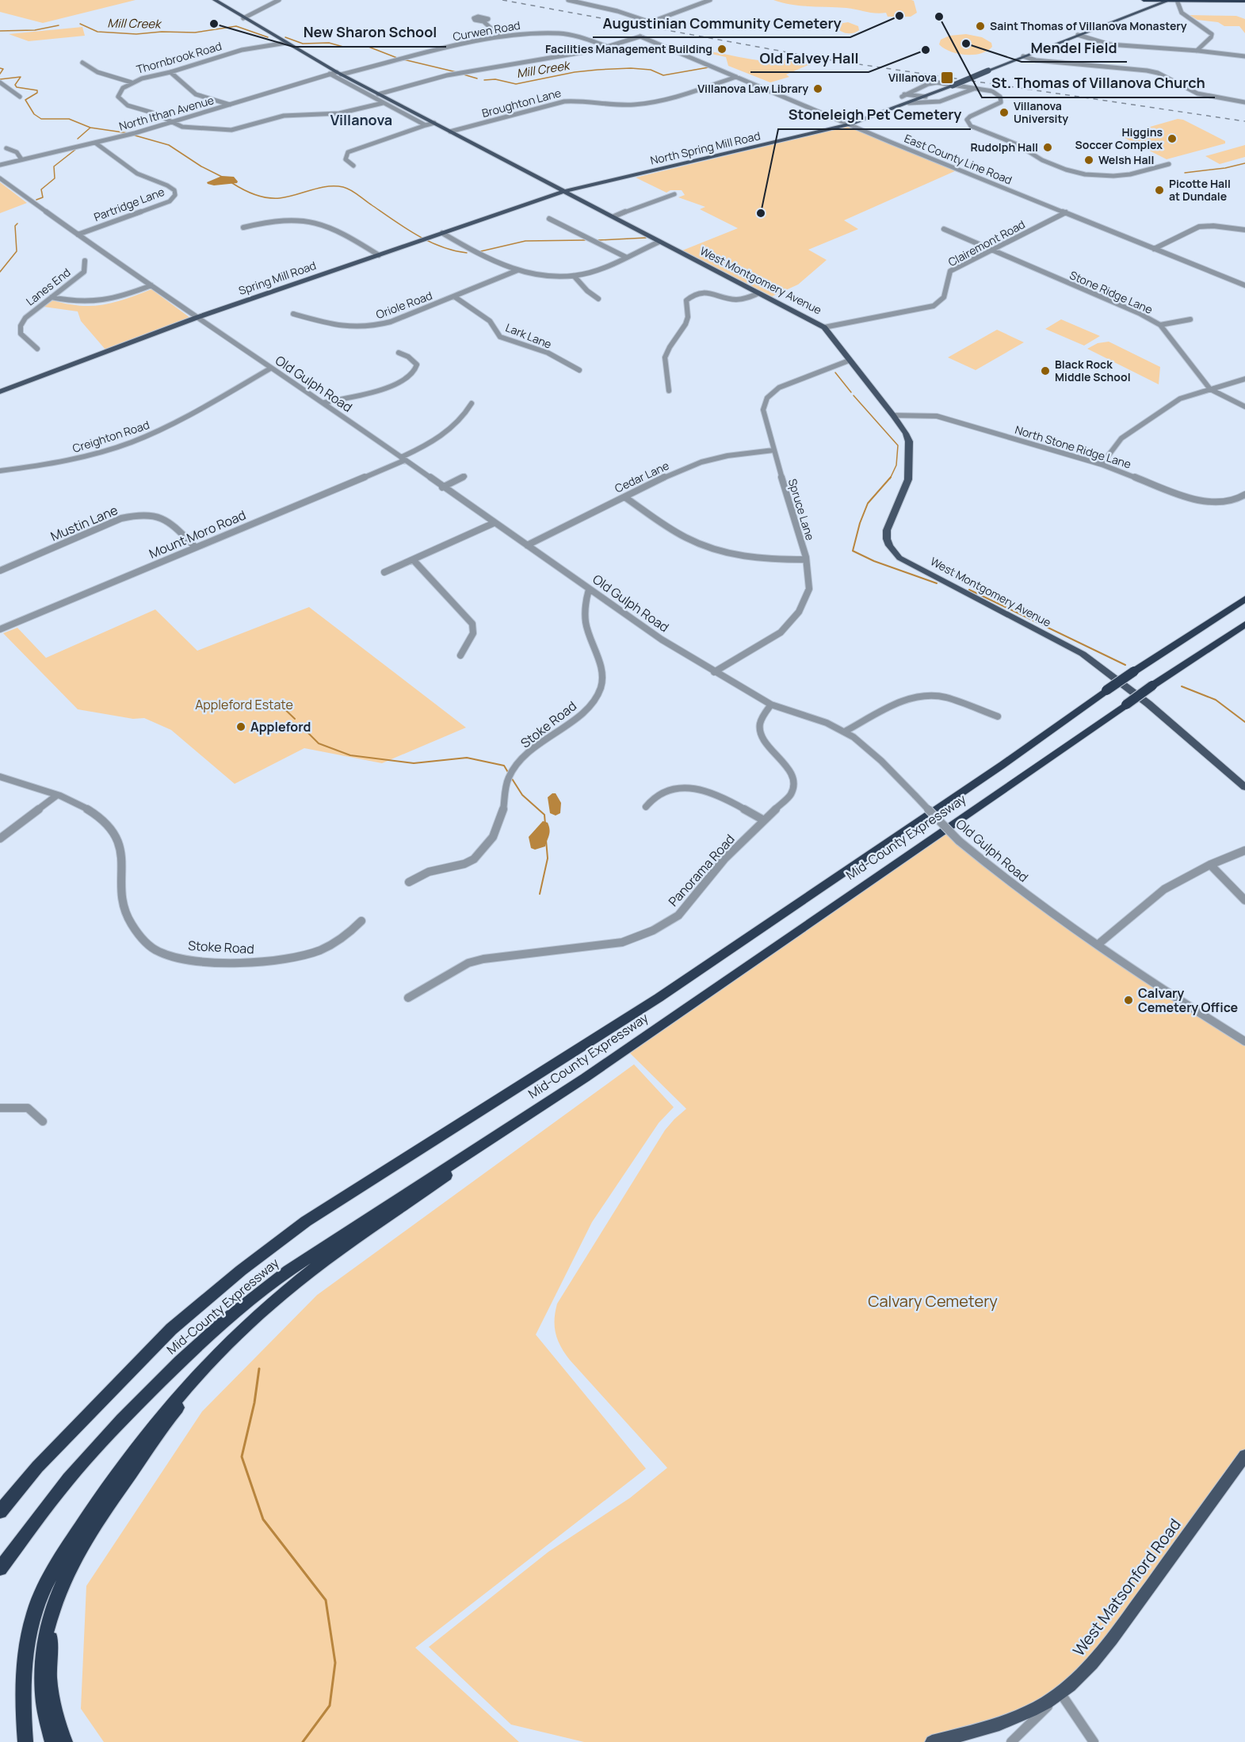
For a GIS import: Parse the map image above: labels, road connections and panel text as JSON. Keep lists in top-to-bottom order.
{
  "streets": {
    "highway": ["Mid-County Expressway"],
    "main road": [
      "North Spring Mill Road",
      "Spring Mill Road",
      "West Montgomery Avenue",
      "West Matsonford Road"
    ],
    "street": [
      "Curwen Road",
      "Thornbrook Road",
      "Broughton Lane",
      "North Ithan Avenue",
      "East County Line Road",
      "Partridge Lane",
      "Clairemont Road",
      "Lanes End",
      "Stone Ridge Lane",
      "Oriole Road",
      "Lark Lane",
      "Old Gulph Road",
      "Creighton Road",
      "North Stone Ridge Lane",
      "Cedar Lane",
      "Spruce Lane",
      "Mustin Lane",
      "Mount Moro Road",
      "Stoke Road",
      "Panorama Road"
    ]
  },
  "crossings": [
    ["Curwen Road", "North Ithan Avenue"],
    ["Curwen Road", "East County Line Road"],
    ["Curwen Road", "West Montgomery Avenue"],
    ["Thornbrook Road", "North Ithan Avenue"],
    ["Thornbrook Road", "West Montgomery Avenue"],
    ["Broughton Lane", "East County Line Road"],
    ["Broughton Lane", "West Montgomery Avenue"],
    ["North Ithan Avenue", "Partridge Lane"],
    ["North Ithan Avenue", "West Montgomery Avenue"],
    ["North Spring Mill Road", "East County Line Road"],
    ["North Spring Mill Road", "Spring Mill Road"],
    ["North Spring Mill Road", "West Montgomery Avenue"],
    ["East County Line Road", "Clairemont Road"],
    ["Partridge Lane", "Old Gulph Road"],
    ["Clairemont Road", "West Montgomery Avenue"],
    ["Clairemont Road", "Stone Ridge Lane"],
    ["Spring Mill Road", "West Montgomery Avenue"],
    ["Spring Mill Road", "Old Gulph Road"],
    ["West Montgomery Avenue", "North Stone Ridge Lane"],
    ["West Montgomery Avenue", "Spruce Lane"],
    ["Oriole Road", "Lark Lane"],
    ["Old Gulph Road", "Creighton Road"],
    ["Old Gulph Road", "Cedar Lane"],
    ["Old Gulph Road", "Spruce Lane"],
    ["Old Gulph Road", "Mount Moro Road"],
    ["Old Gulph Road", "Stoke Road"],
    ["Old Gulph Road", "Panorama Road"],
    ["Cedar Lane", "Spruce Lane"],
    ["Mustin Lane", "Mount Moro Road"]
  ],
  "districts": ["Villanova"],
  "water": ["Mill Creek"],
  "parks": ["Appleford Estate", "Calvary Cemetery"],
  "places": {
    "other": [
      "Augustinian Community Cemetery",
      "St. Thomas of Villanova Church",
      "New Sharon School",
      "Saint Thomas of Villanova Monastery",
      "Mendel Field",
      "Facilities Management Building",
      "Old Falvey Hall",
      "Villanova Law Library",
      "Villanova University",
      "Higgins Soccer Complex",
      "Rudolph Hall",
      "Welsh Hall",
      "Picotte Hall at Dundale",
      "Stoneleigh Pet Cemetery",
      "Black Rock Middle School",
      "Appleford",
      "Calvary Cemetery Office"
    ],
    "transit": ["Villanova"]
  }
}
